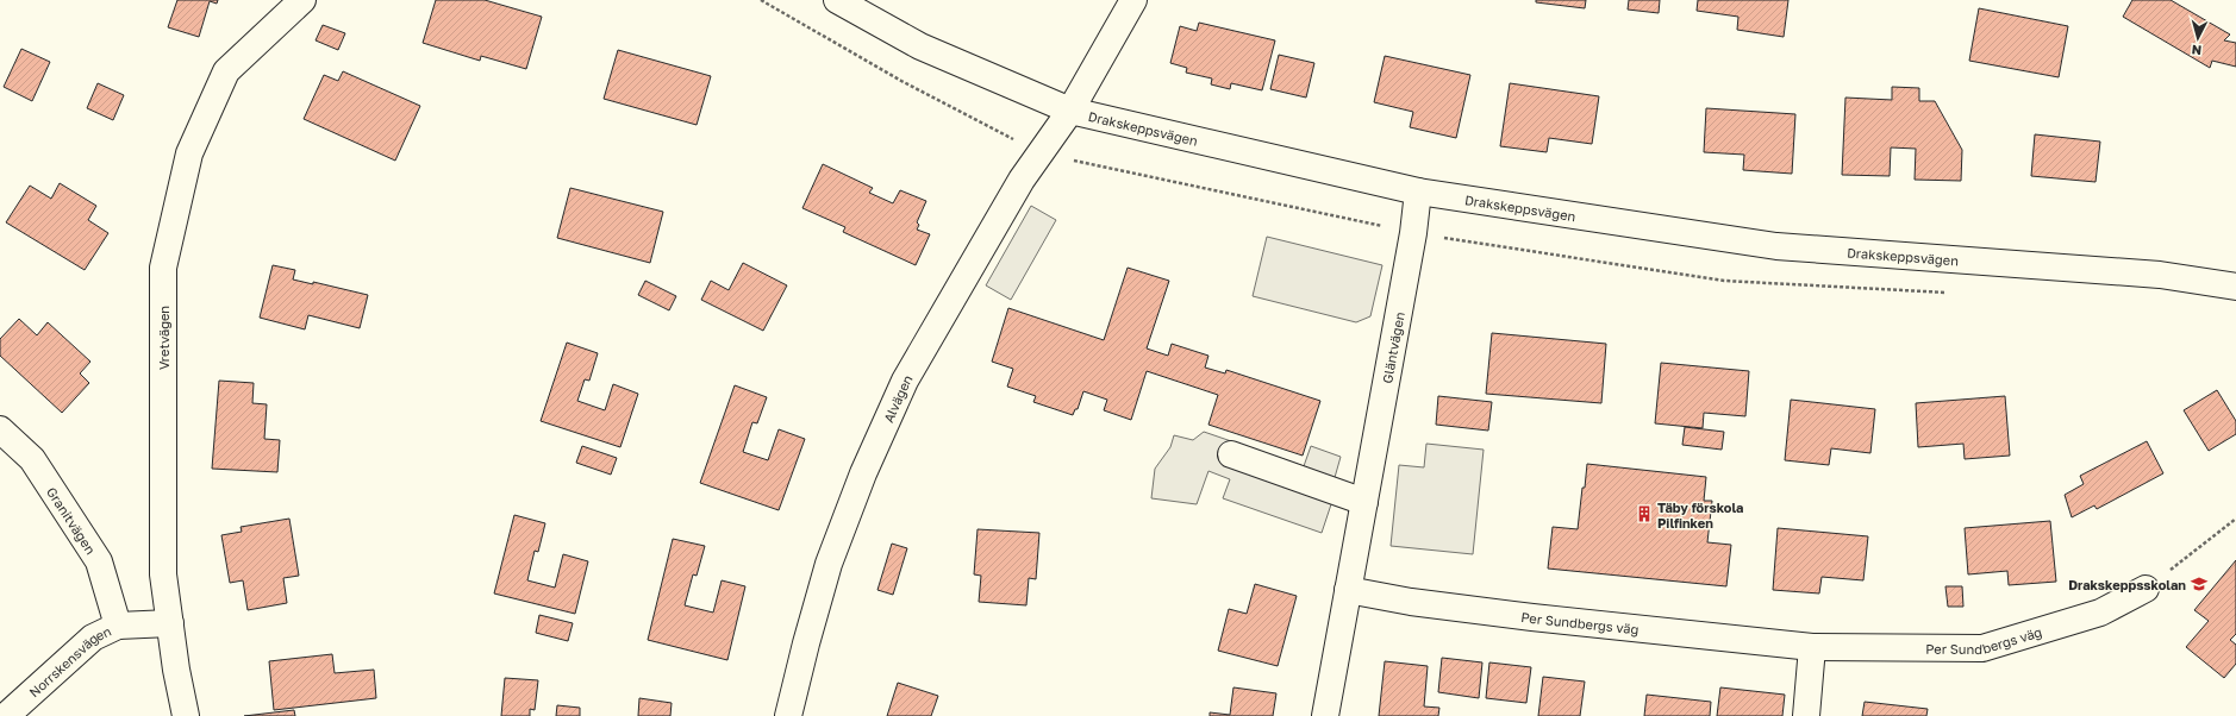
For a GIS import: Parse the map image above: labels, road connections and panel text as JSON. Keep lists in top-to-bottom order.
{
  "streets": {
    "street": [
      "Drakskeppsvägen",
      "Vretvägen",
      "Gläntvägen",
      "Alvägen",
      "Granitvägen",
      "Per Sundbergs väg",
      "Norrskensvägen"
    ]
  },
  "crossings": [
    ["Drakskeppsvägen", "Gläntvägen"],
    ["Drakskeppsvägen", "Alvägen"],
    ["Vretvägen", "Norrskensvägen"],
    ["Gläntvägen", "Per Sundbergs väg"],
    ["Granitvägen", "Norrskensvägen"]
  ],
  "places": {
    "building": ["Täby förskola Pilfinken"],
    "school or university": ["Drakskeppsskolan"]
  },
  "north": "bottom"
}
